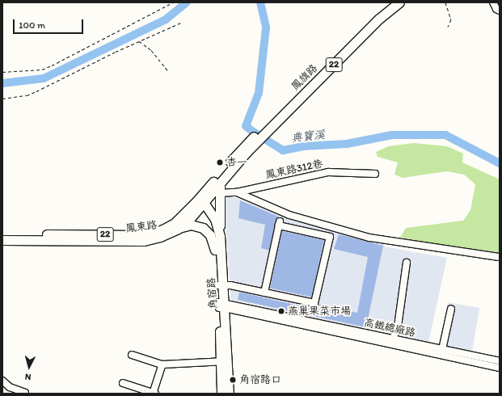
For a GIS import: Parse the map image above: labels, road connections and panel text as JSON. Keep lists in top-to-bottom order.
{
  "streets": {
    "main road": [
      "22",
      "鳳旗路",
      "鳳東路",
      "角宿路"
    ],
    "street": ["鳳東路312巷", "高鐵總廠路"]
  },
  "crossings": [
    ["鳳旗路", "鳳東路"],
    ["鳳東路", "角宿路"],
    ["角宿路", "高鐵總廠路"]
  ],
  "water": ["典寶溪"],
  "places": ["杏一", "燕巢果菜市場", "角宿路口"],
  "scale_bar": "100 m",
  "north": "bottom"
}
